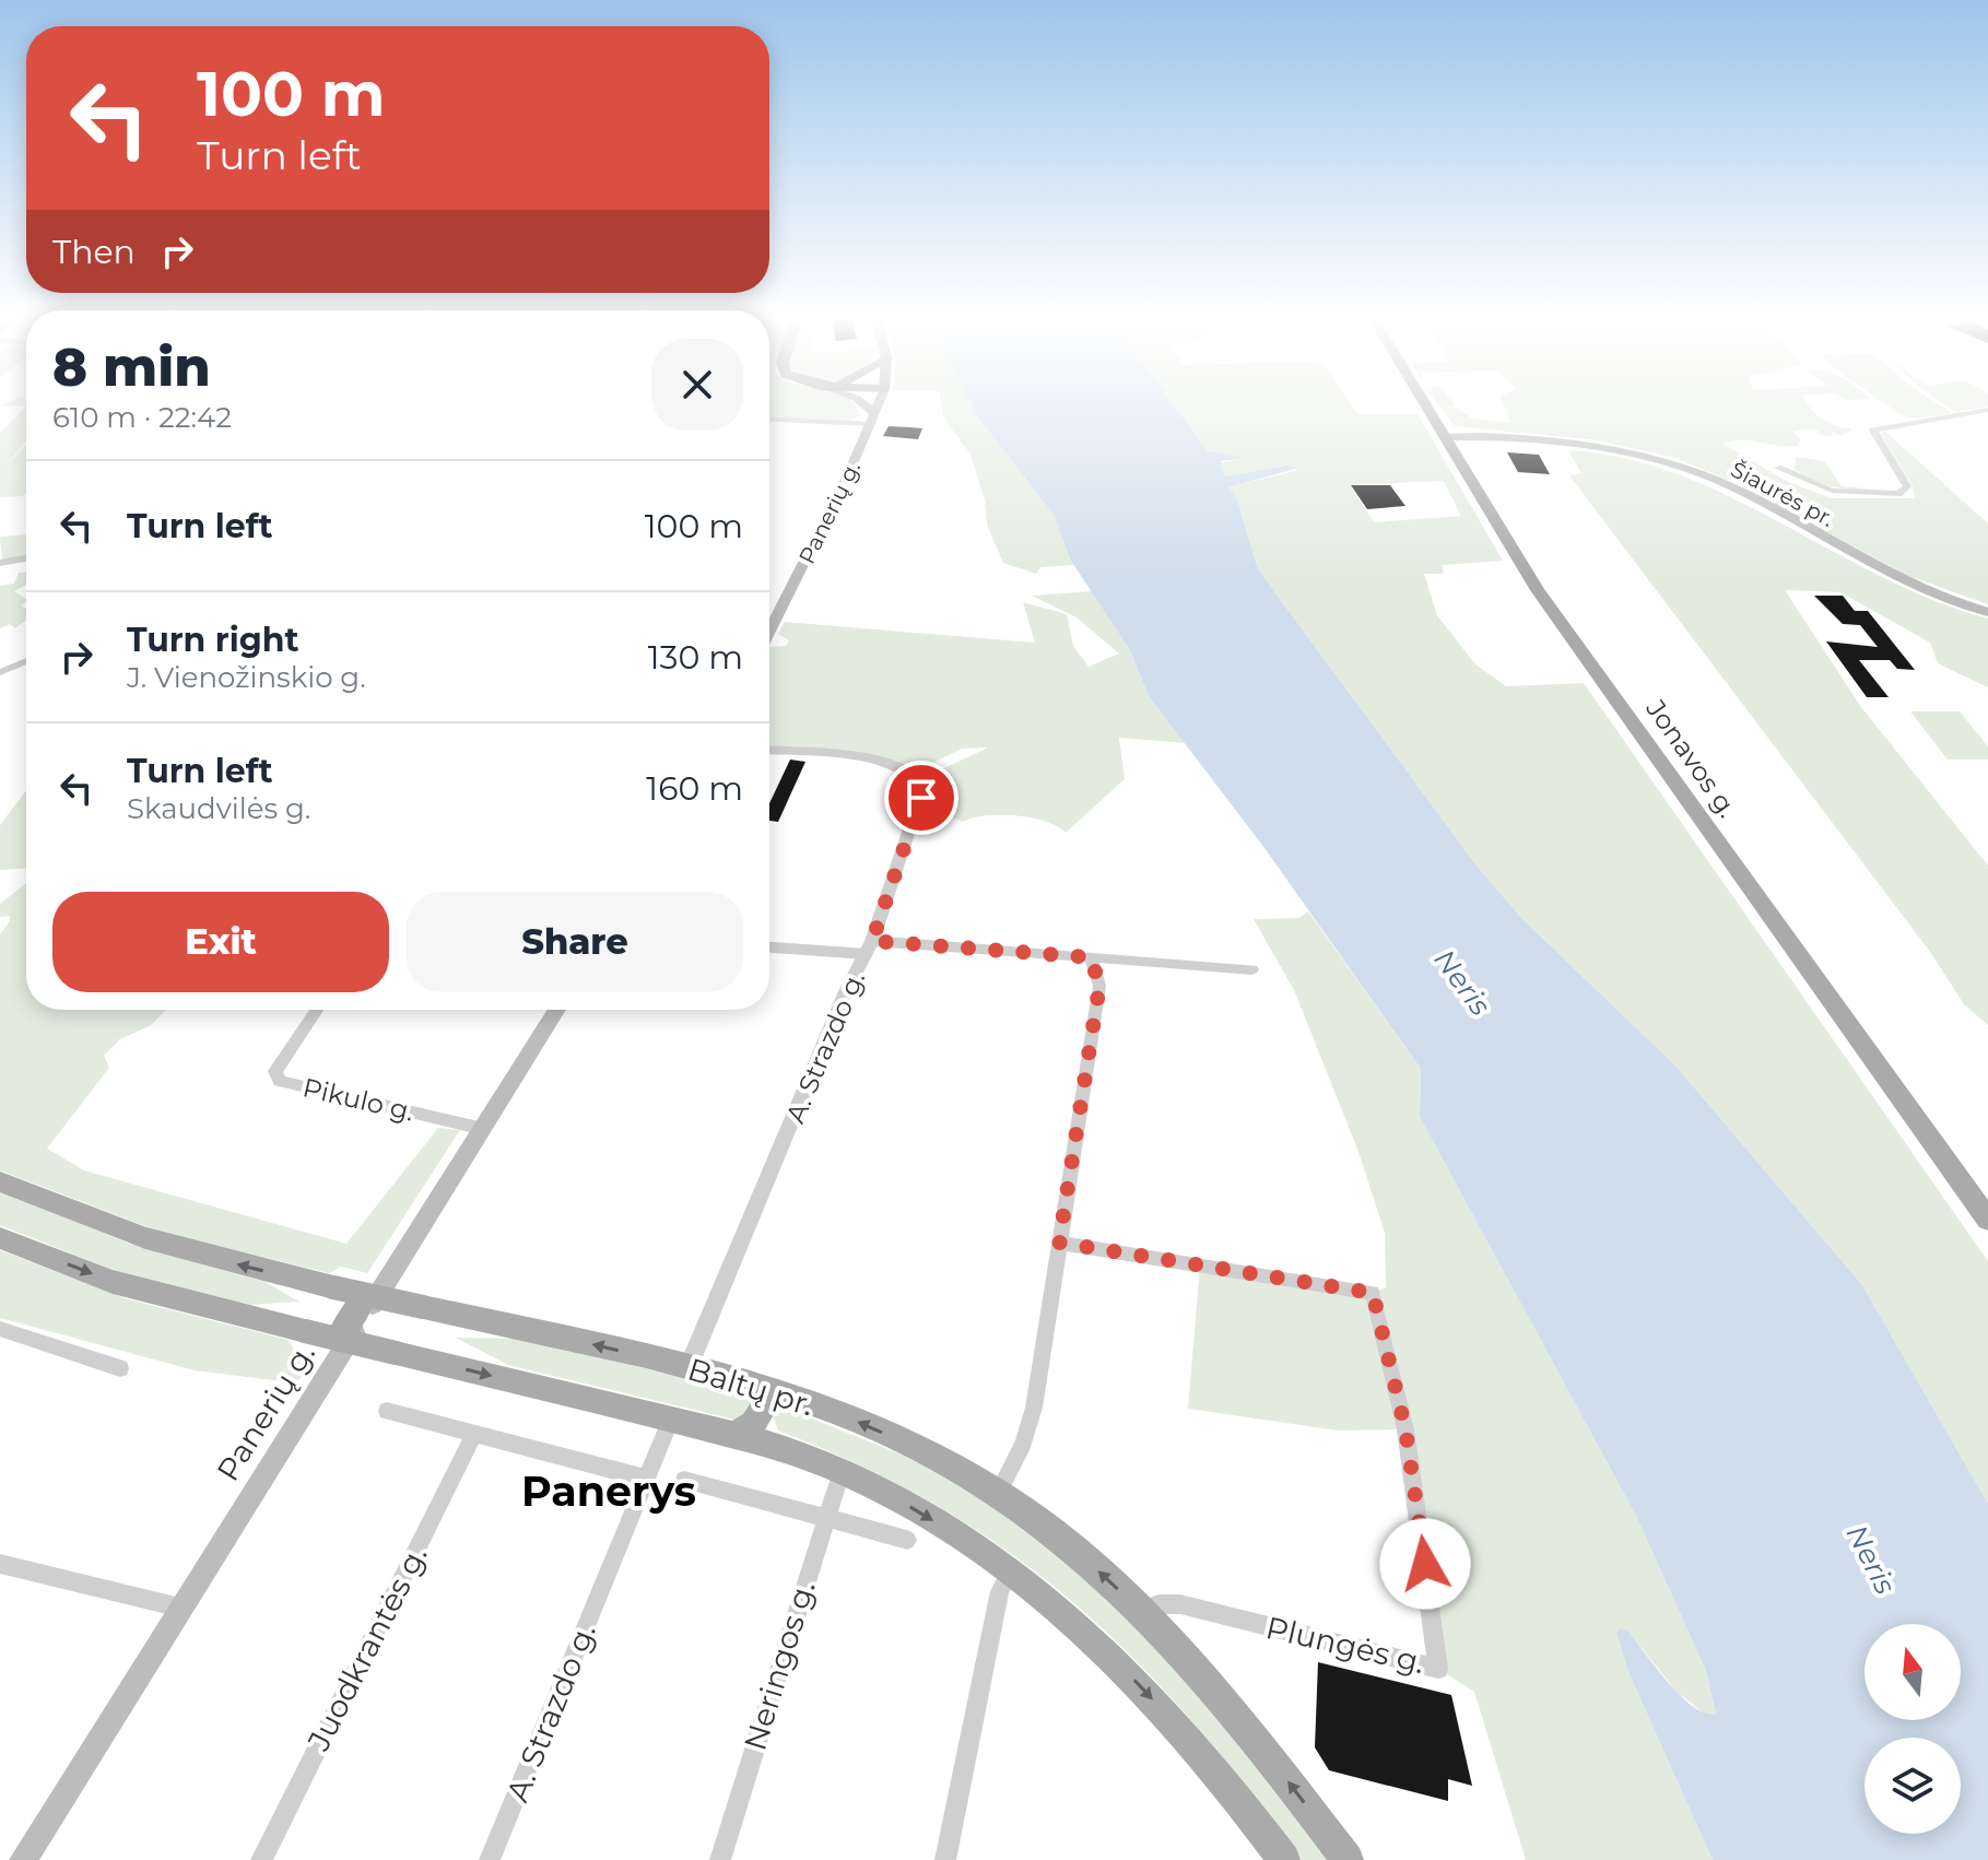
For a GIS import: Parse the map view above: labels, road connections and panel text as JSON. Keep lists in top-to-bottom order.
{
  "streets": {
    "main road": [
      "Šiaurės pr.",
      "Panerių g.",
      "Jonavos g.",
      "Baltų pr."
    ],
    "street": [
      "A. Strazdo g.",
      "Pikulo g.",
      "Plungės g.",
      "Juodkrantės g.",
      "Neringos g."
    ]
  },
  "crossings": [
    ["Šiaurės pr.", "Jonavos g."],
    ["Panerių g.", "Pikulo g."],
    ["A. Strazdo g.", "Baltų pr."],
    ["Baltų pr.", "Plungės g."],
    ["Baltų pr.", "Neringos g."]
  ],
  "districts": ["Panerys"],
  "water": ["Neris"],
  "north": "top",
  "page": {
    "turn": ["100 m", "Turn left"],
    "then": "Then",
    "heading": ["8 min", "610 m · 22:42"],
    "list": [
      {
        "name": "Turn left",
        "value": "100 m"
      },
      {
        "name": "Turn right",
        "note": "J. Vienožinskio g.",
        "value": "130 m"
      },
      {
        "name": "Turn left",
        "note": "Skaudvilės g.",
        "value": "160 m"
      }
    ],
    "buttons": ["Exit", "Share"]
  }
}
